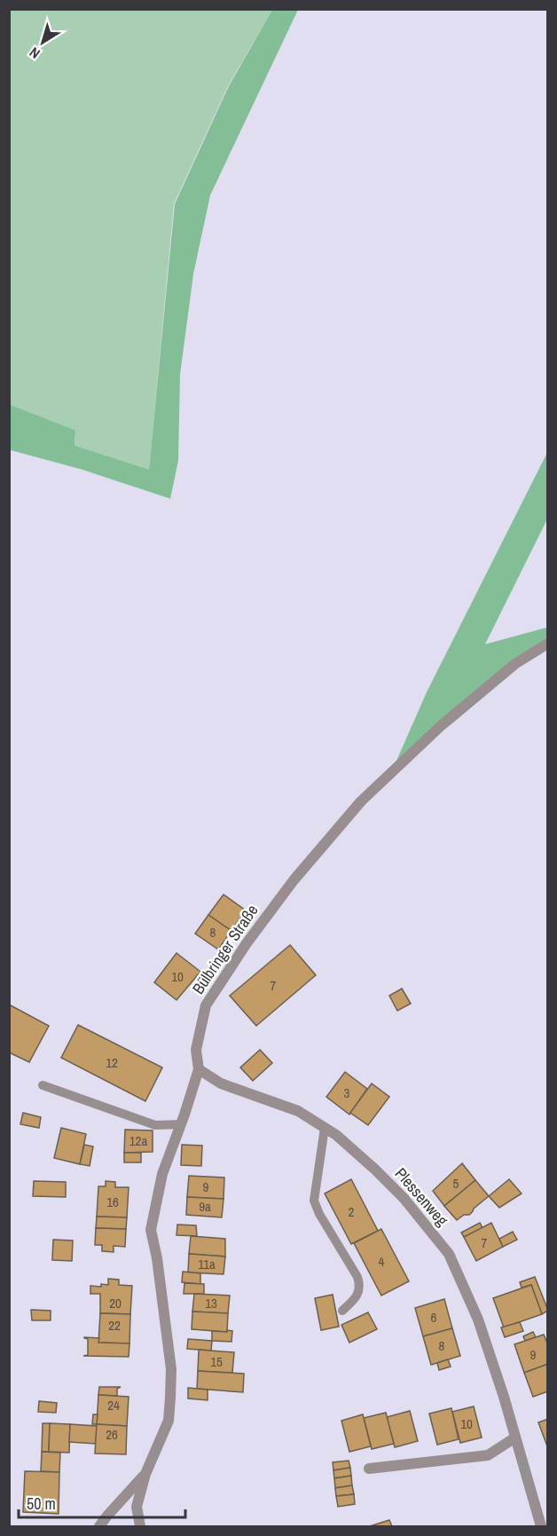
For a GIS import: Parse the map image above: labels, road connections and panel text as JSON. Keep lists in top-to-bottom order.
{
  "streets": {
    "street": ["Bülbringer Straße", "Plessenweg"]
  },
  "crossings": [
    ["Bülbringer Straße", "Plessenweg"]
  ],
  "house_numbers": [
    "8",
    "10",
    "7",
    "12",
    "3",
    "12a",
    "5",
    "9",
    "16",
    "9a",
    "2",
    "7",
    "4",
    "11a",
    "20",
    "13",
    "6",
    "22",
    "8",
    "9",
    "15",
    "24",
    "10",
    "26"
  ],
  "scale_bar": "50 m",
  "north": "bottom left"
}
